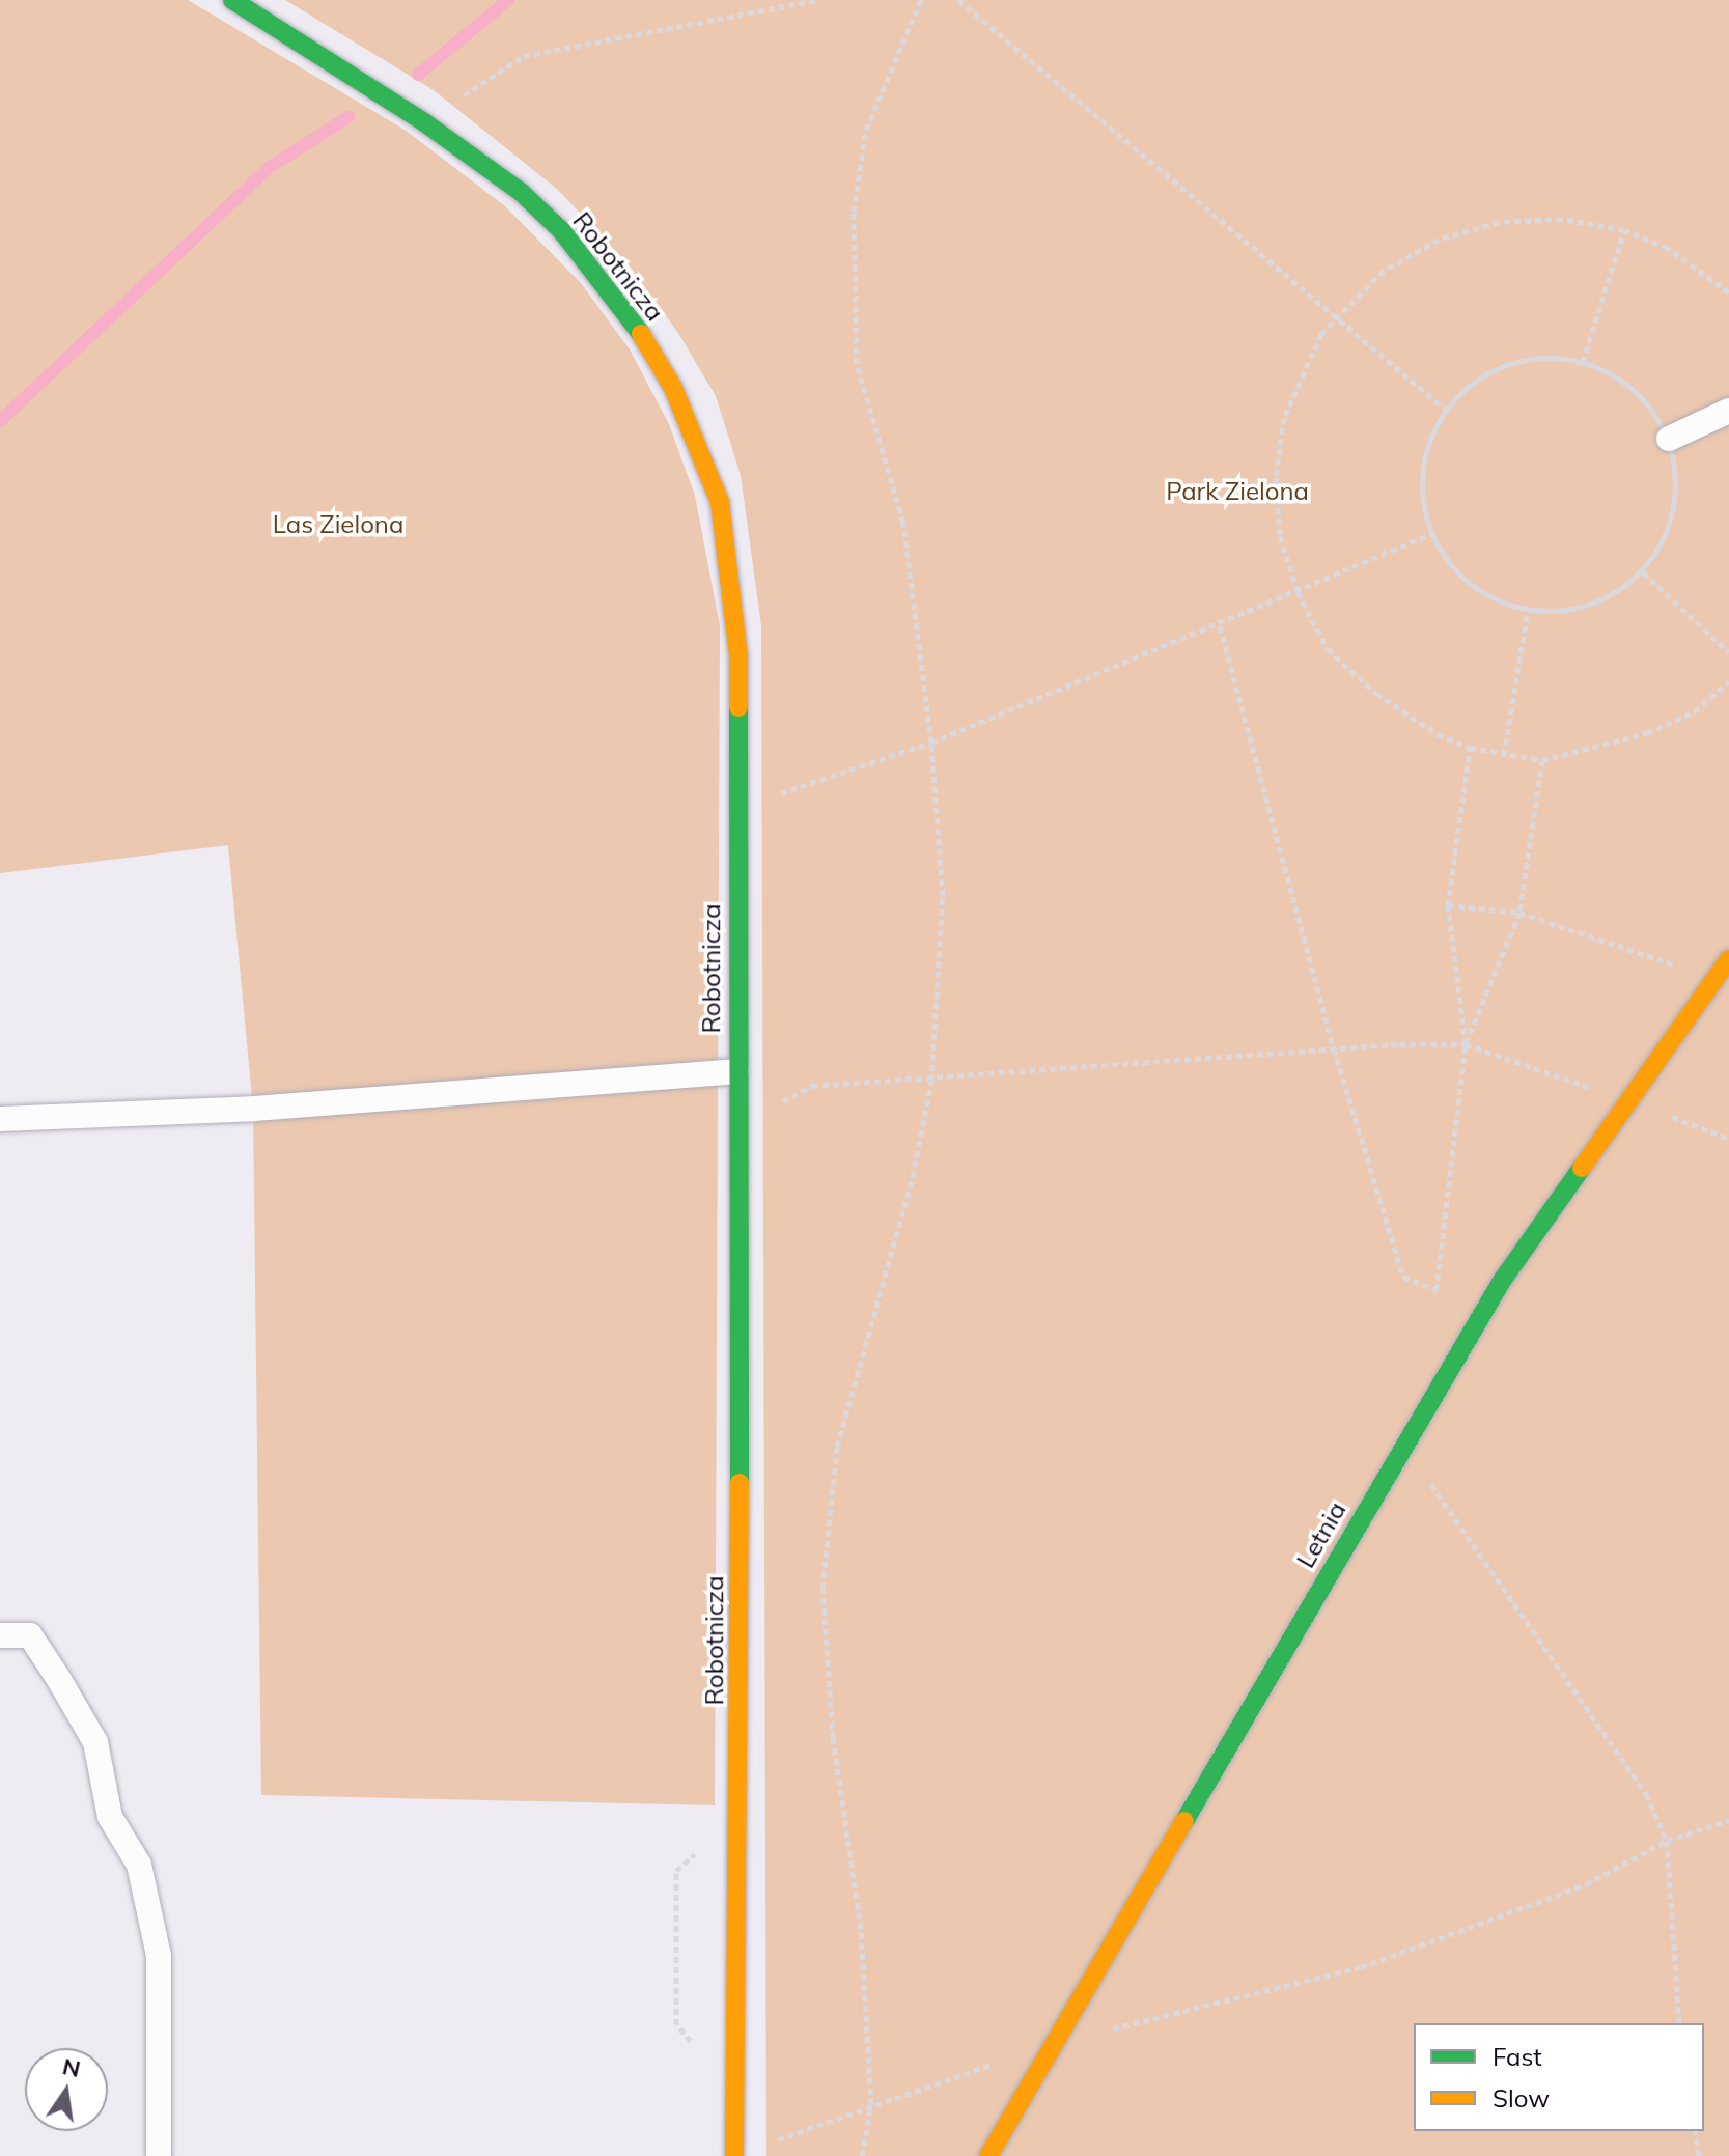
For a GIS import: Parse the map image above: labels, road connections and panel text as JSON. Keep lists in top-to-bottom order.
{
  "streets": {
    "street": ["Robotnicza", "Letnia"]
  },
  "parks": ["Park Zielona", "Las Zielona"],
  "legend": ["Fast", "Slow"],
  "north": "top"
}
